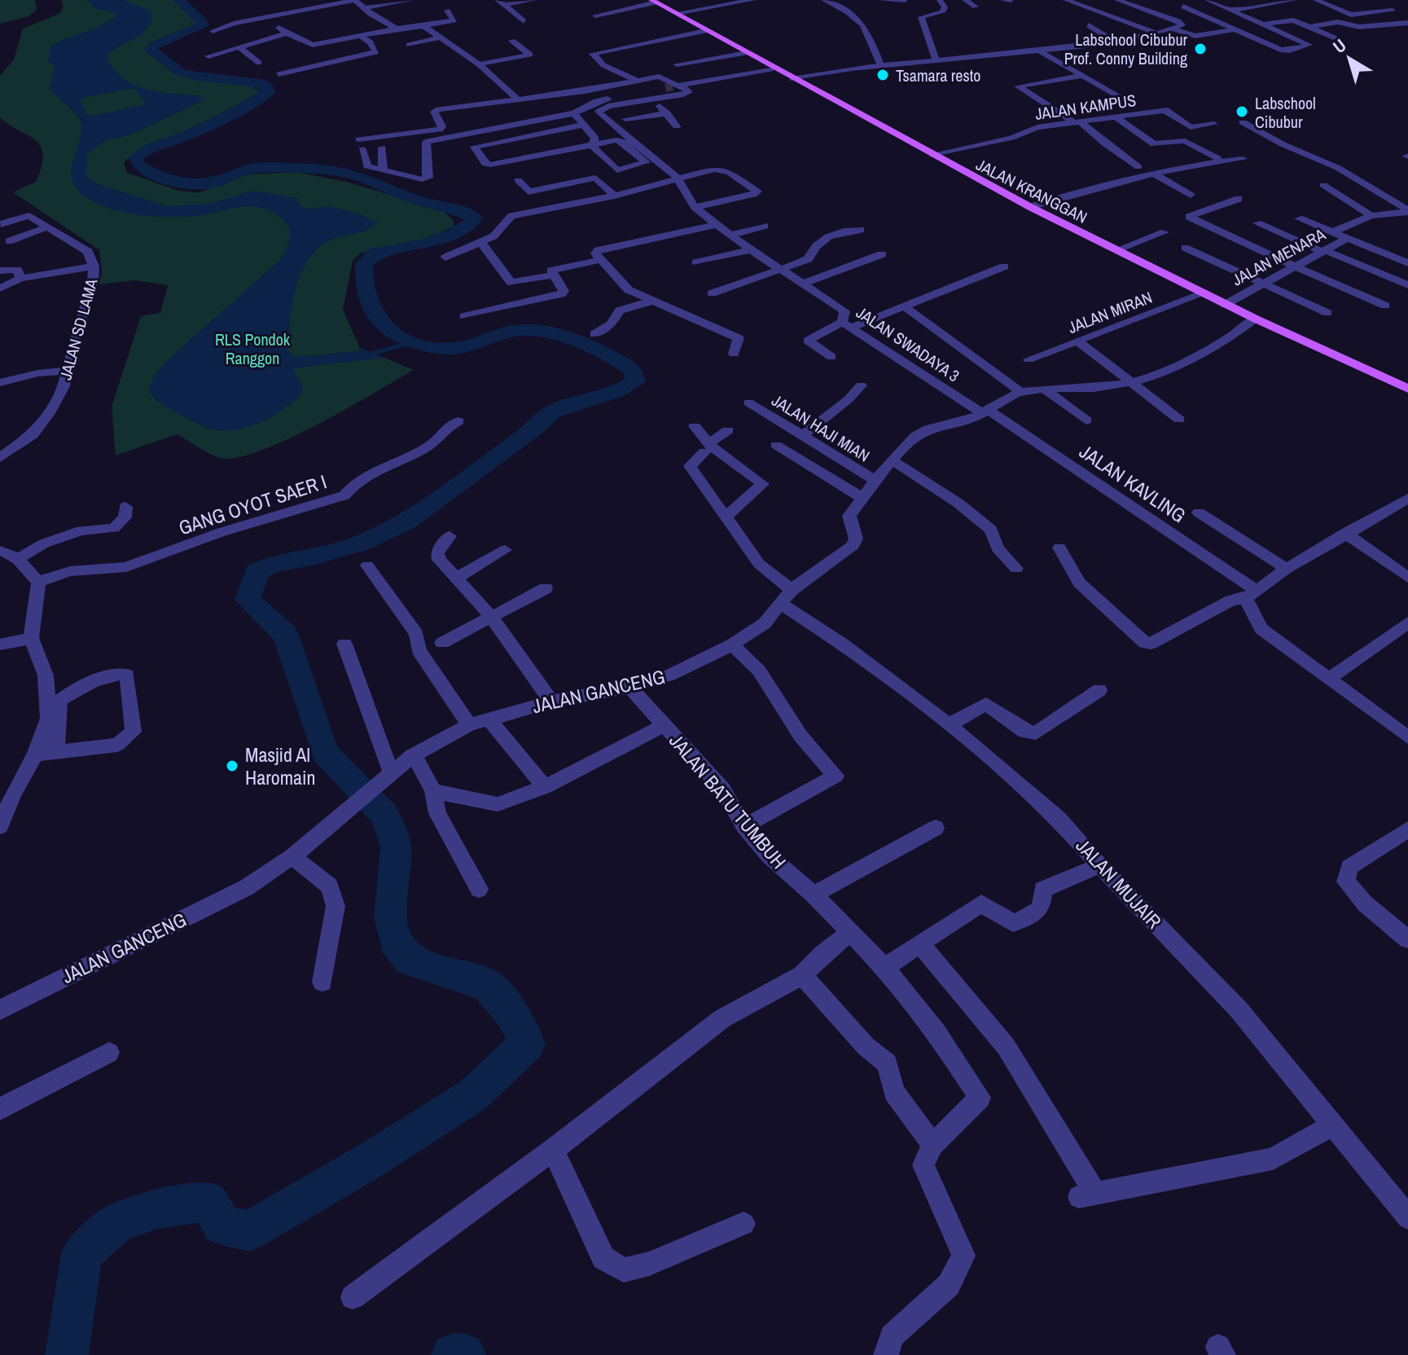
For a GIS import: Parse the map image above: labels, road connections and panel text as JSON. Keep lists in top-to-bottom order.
{
  "streets": {
    "main road": ["JALAN KRANGGAN"],
    "street": [
      "JALAN KAMPUS",
      "JALAN MENARA",
      "JALAN MIRAN",
      "JALAN SD LAMA",
      "JALAN SWADAYA 3",
      "JALAN HAJI MIAN",
      "JALAN KAVLING",
      "GANG OYOT SAER I",
      "JALAN GANCENG",
      "JALAN BATU TUMBUH",
      "JALAN MUJAIR"
    ]
  },
  "crossings": [
    ["JALAN KAMPUS", "JALAN KRANGGAN"],
    ["JALAN KRANGGAN", "JALAN MENARA"],
    ["JALAN KRANGGAN", "JALAN MIRAN"],
    ["JALAN KRANGGAN", "JALAN GANCENG"],
    ["JALAN SWADAYA 3", "JALAN KAVLING"],
    ["JALAN SWADAYA 3", "JALAN GANCENG"],
    ["JALAN HAJI MIAN", "JALAN GANCENG"],
    ["JALAN KAVLING", "JALAN GANCENG"],
    ["JALAN GANCENG", "JALAN BATU TUMBUH"],
    ["JALAN GANCENG", "JALAN MUJAIR"]
  ],
  "parks": ["RLS Pondok Ranggon"],
  "places": [
    "Labschool Cibubur Prof. Conny Building",
    "Tsamara resto",
    "Labschool Cibubur",
    "Masjid Al Haromain"
  ],
  "north": "top left"
}
